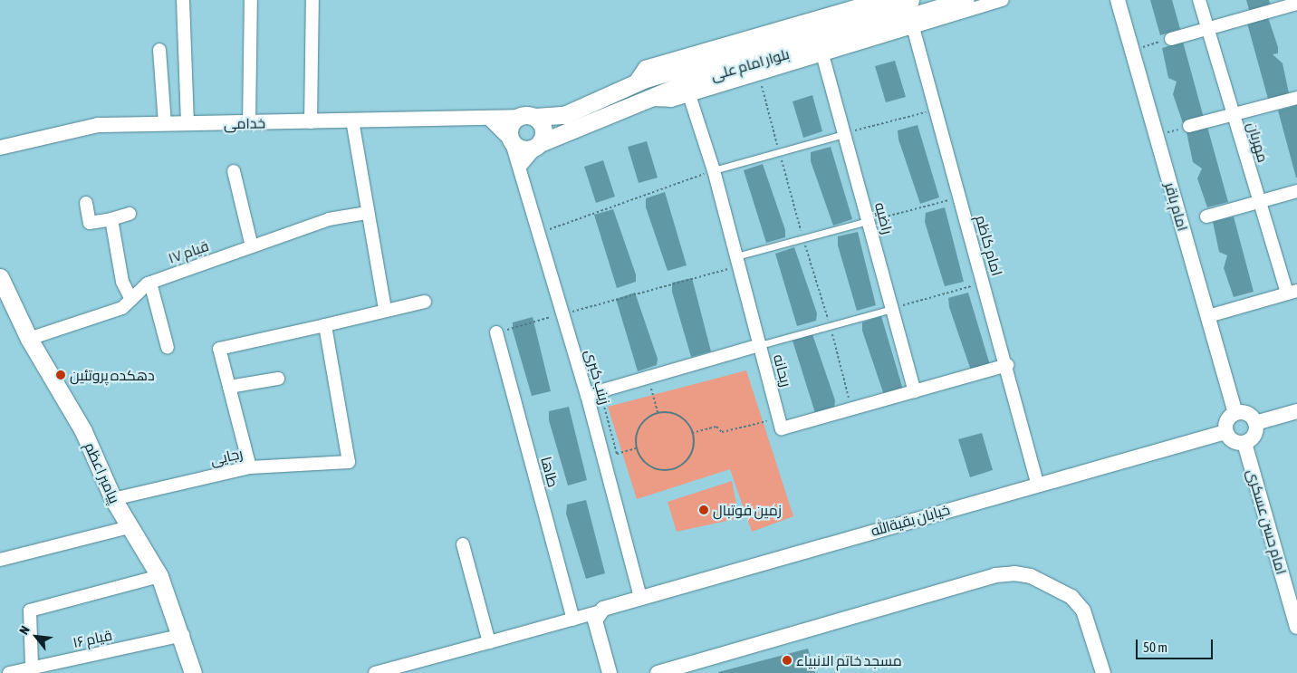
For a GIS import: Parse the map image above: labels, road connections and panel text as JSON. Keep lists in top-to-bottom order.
{
  "streets": {
    "main road": ["بلوار امام علی", "پیامبر اعظم"],
    "street": [
      "خدامی",
      "مهربان",
      "امام باقر",
      "راضیه",
      "امام کاظم",
      "قیام ۱۷",
      "ریحانه",
      "زینب کبری",
      "رجایی",
      "طاها",
      "خیابان بقیةالله",
      "امام حسن عسکری",
      "قیام ۱۶"
    ]
  },
  "crossings": [
    ["بلوار امام علی", "خدامی"],
    ["بلوار امام علی", "امام کاظم"],
    ["بلوار امام علی", "زینب کبری"],
    ["خدامی", "زینب کبری"],
    ["امام باقر", "خیابان بقیةالله"],
    ["امام باقر", "امام حسن عسکری"],
    ["امام کاظم", "خیابان بقیةالله"],
    ["قیام ۱۷", "پیامبر اعظم"],
    ["زینب کبری", "خیابان بقیةالله"],
    ["رجایی", "پیامبر اعظم"],
    ["پیامبر اعظم", "قیام ۱۶"],
    ["خیابان بقیةالله", "امام حسن عسکری"]
  ],
  "places": ["دهکده پروتئین", "زمین فوتبال", "مسجد خاتم الانبیاء"],
  "scale_bar": "50 m",
  "north": "top left"
}
